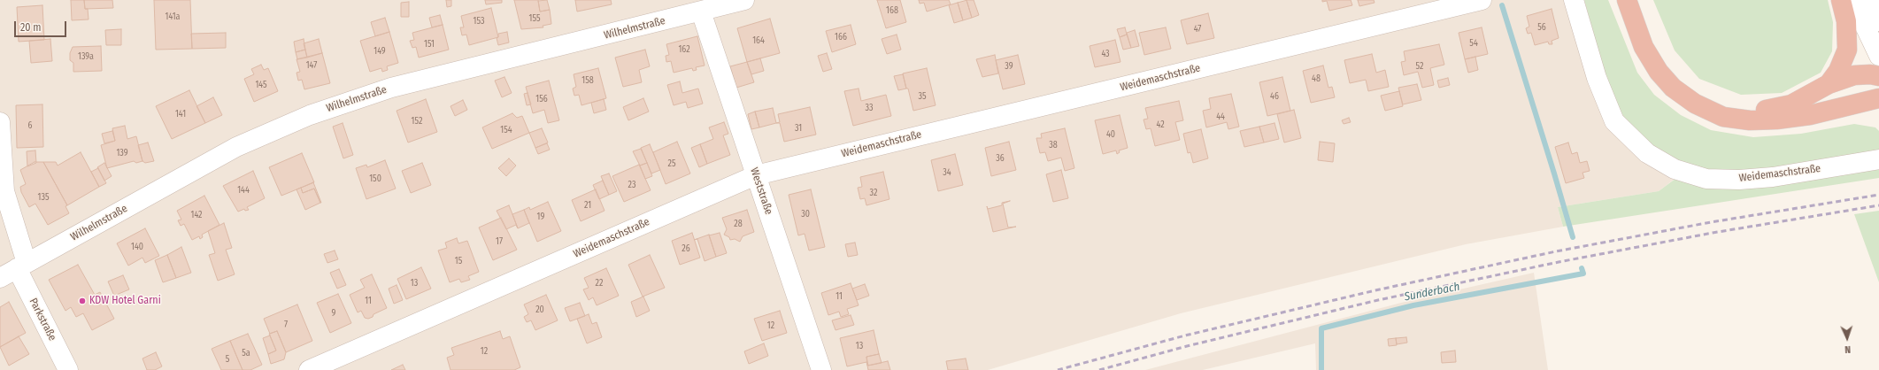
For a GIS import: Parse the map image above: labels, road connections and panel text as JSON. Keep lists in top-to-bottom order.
{
  "streets": {
    "street": [
      "Wilhelmstraße",
      "Weidemaschstraße",
      "Weststraße",
      "Parkstraße"
    ]
  },
  "crossings": [
    ["Wilhelmstraße", "Weststraße"],
    ["Wilhelmstraße", "Parkstraße"],
    ["Weidemaschstraße", "Weststraße"]
  ],
  "water": ["Sunderbach"],
  "places": ["KDW Hotel Garni"],
  "house_numbers": [
    "168",
    "141a",
    "155",
    "153",
    "56",
    "47",
    "166",
    "164",
    "54",
    "151",
    "162",
    "149",
    "43",
    "139a",
    "147",
    "39",
    "52",
    "48",
    "158",
    "145",
    "35",
    "46",
    "156",
    "33",
    "141",
    "44",
    "152",
    "42",
    "6",
    "31",
    "154",
    "40",
    "38",
    "139",
    "36",
    "25",
    "34",
    "150",
    "23",
    "144",
    "32",
    "135",
    "21",
    "30",
    "142",
    "19",
    "28",
    "17",
    "140",
    "26",
    "15",
    "13",
    "22",
    "11",
    "11",
    "20",
    "9",
    "7",
    "12",
    "13",
    "12",
    "5a",
    "5"
  ],
  "scale_bar": "20 m",
  "north": "bottom"
}
